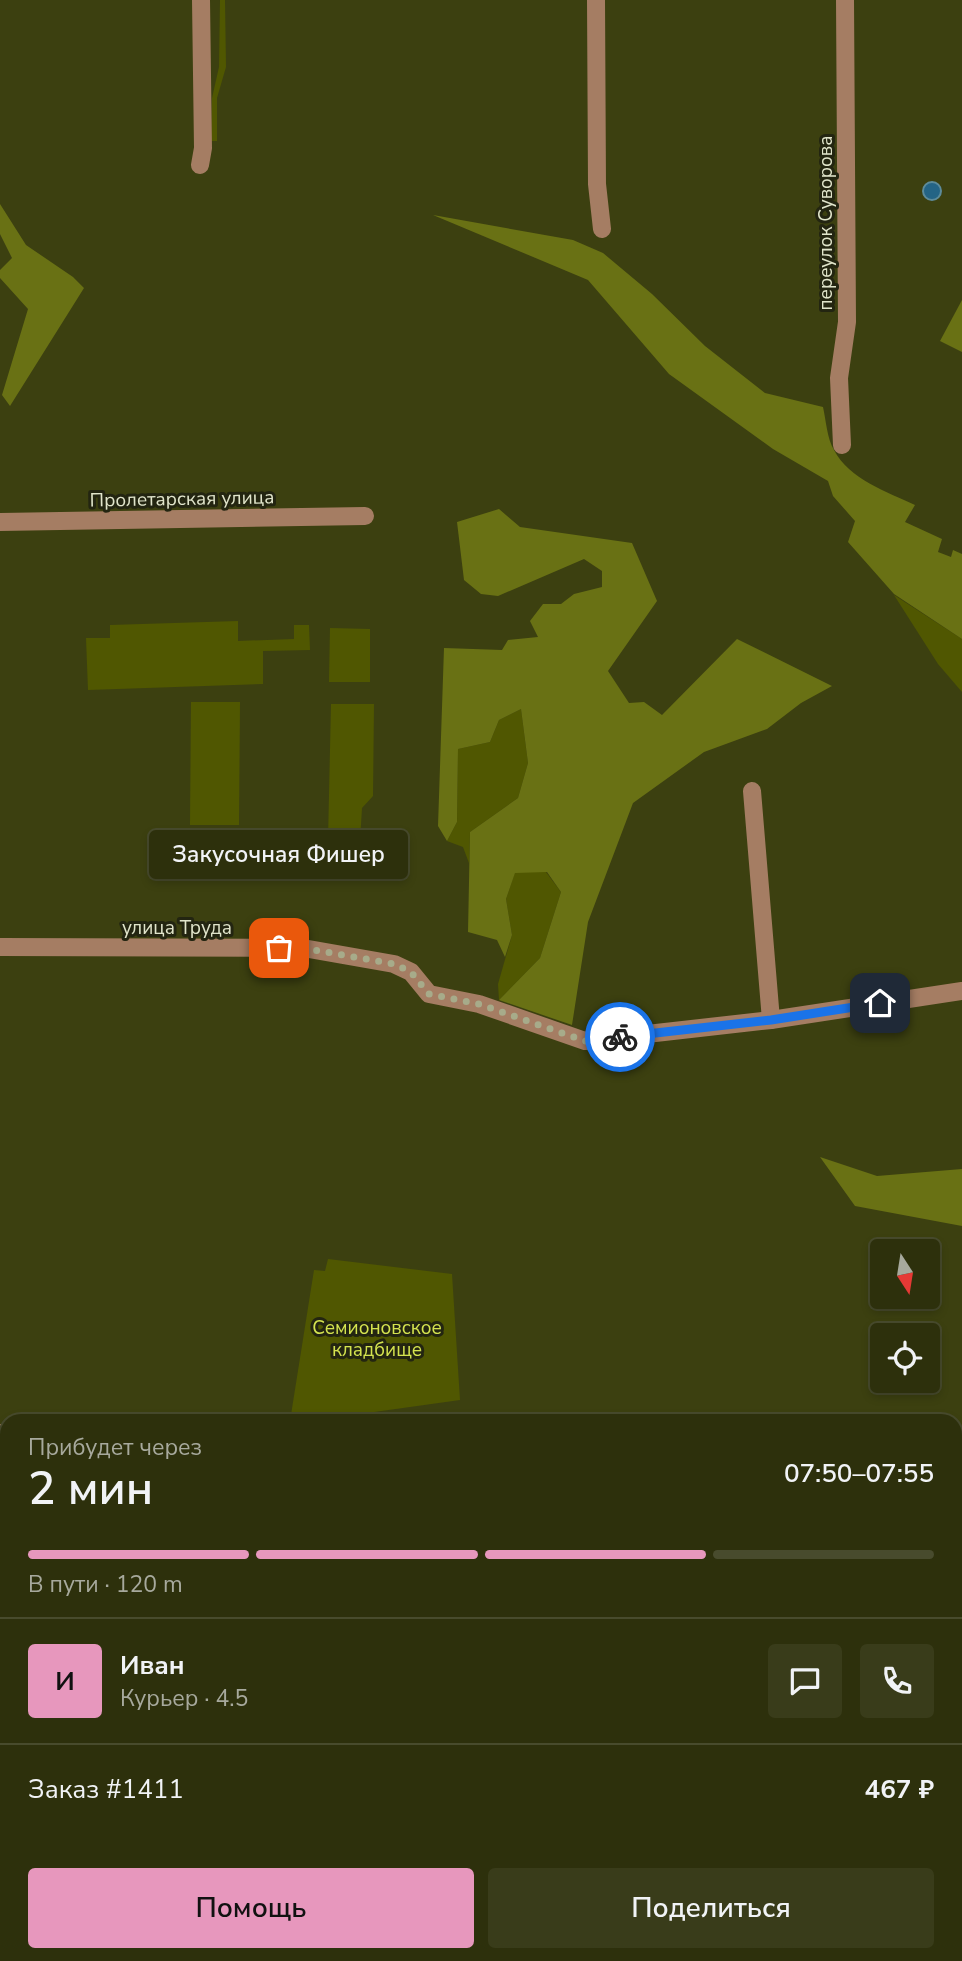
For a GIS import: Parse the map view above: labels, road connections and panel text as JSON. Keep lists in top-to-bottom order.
{
  "streets": {
    "street": ["переулок Суворова", "Пролетарская улица", "улица Труда"]
  },
  "parks": ["Семионовское кладбище"],
  "places": ["Закусочная Фишер"],
  "north": "bottom",
  "page": {
    "bubble": "Закусочная Фишер",
    "heading": ["2 мин", "Прибудет через", "07:50–07:55"],
    "panel": [
      "Иван",
      "Курьер · 4.5",
      "Заказ #1411",
      "467 ₽"
    ],
    "bar": "В пути · 120 m",
    "round": "И",
    "buttons": ["Помощь", "Поделиться"]
  }
}
